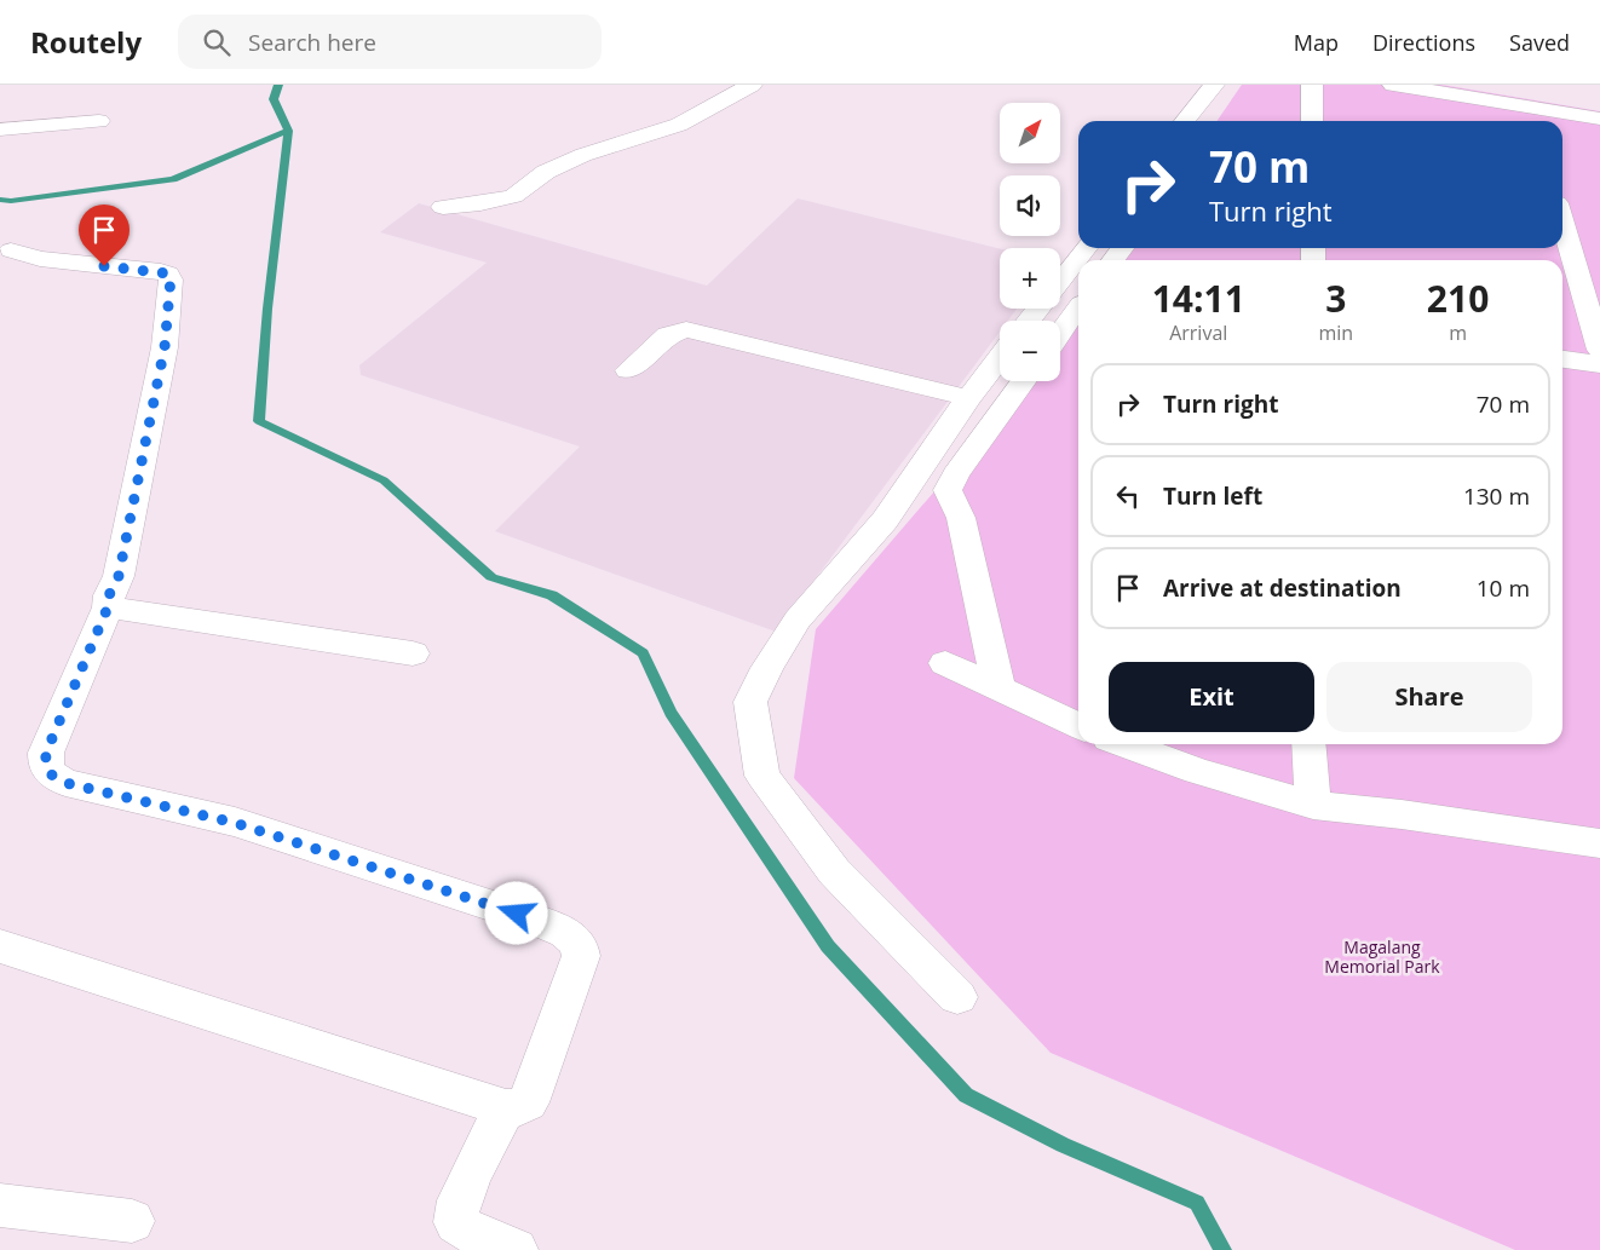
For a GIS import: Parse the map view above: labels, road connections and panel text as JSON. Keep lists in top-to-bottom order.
{
  "parks": ["Magalang Memorial Park"],
  "north": "top right",
  "page": {
    "header": "Routely",
    "search": "Search here",
    "nav": ["Map", "Directions", "Saved"],
    "map_buttons": ["+", "−"],
    "turn": ["70 m", "Turn right"],
    "eta": [
      "14:11",
      "Arrival",
      "3",
      "min",
      "210",
      "m"
    ],
    "list": [
      {
        "name": "Turn right",
        "value": "70 m"
      },
      {
        "name": "Turn left",
        "value": "130 m"
      },
      {
        "name": "Arrive at destination",
        "value": "10 m"
      }
    ],
    "buttons": ["Exit", "Share"]
  }
}
